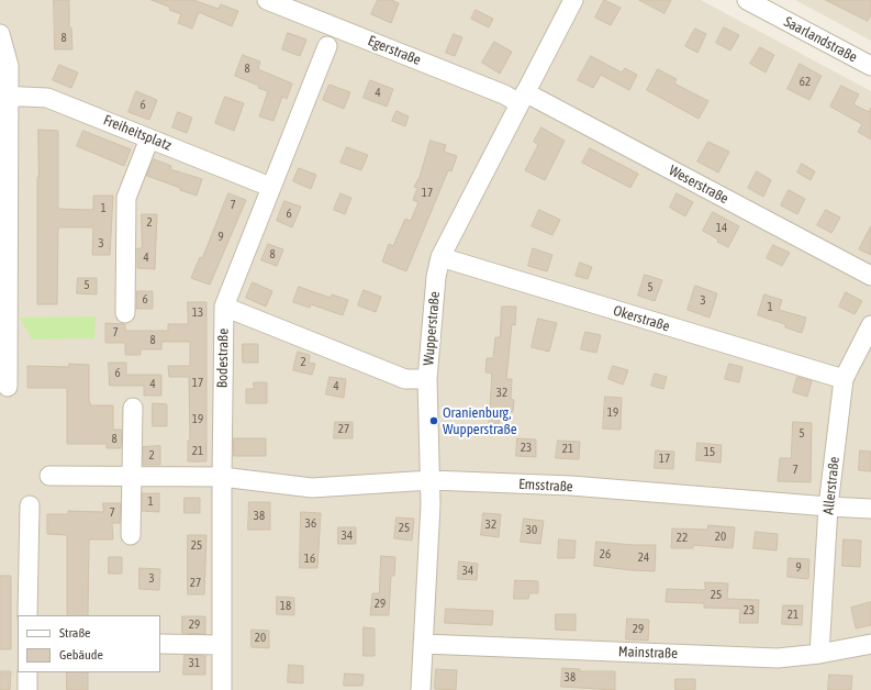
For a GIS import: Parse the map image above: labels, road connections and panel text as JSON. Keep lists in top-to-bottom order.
{
  "streets": {
    "street": [
      "Saarlandstraße",
      "Egerstraße",
      "Freiheitsplatz",
      "Weserstraße",
      "Okerstraße",
      "Wupperstraße",
      "Bodestraße",
      "Emsstraße",
      "Allerstraße",
      "Mainstraße"
    ]
  },
  "crossings": [
    ["Egerstraße", "Weserstraße"],
    ["Egerstraße", "Wupperstraße"],
    ["Freiheitsplatz", "Bodestraße"],
    ["Weserstraße", "Wupperstraße"],
    ["Okerstraße", "Wupperstraße"],
    ["Okerstraße", "Allerstraße"],
    ["Wupperstraße", "Emsstraße"],
    ["Wupperstraße", "Mainstraße"],
    ["Bodestraße", "Emsstraße"],
    ["Emsstraße", "Allerstraße"],
    ["Allerstraße", "Mainstraße"]
  ],
  "places": ["Oranienburg, Wupperstraße"],
  "house_numbers": [
    "8",
    "8",
    "62",
    "4",
    "6",
    "17",
    "7",
    "1",
    "6",
    "2",
    "14",
    "9",
    "3",
    "8",
    "4",
    "5",
    "5",
    "6",
    "3",
    "1",
    "13",
    "7",
    "8",
    "2",
    "6",
    "17",
    "4",
    "4",
    "32",
    "19",
    "19",
    "27",
    "5",
    "8",
    "23",
    "21",
    "21",
    "15",
    "2",
    "17",
    "7",
    "1",
    "7",
    "38",
    "36",
    "32",
    "25",
    "30",
    "34",
    "20",
    "22",
    "25",
    "26",
    "24",
    "16",
    "9",
    "34",
    "3",
    "27",
    "25",
    "29",
    "18",
    "23",
    "21",
    "29",
    "29",
    "20",
    "31",
    "38"
  ],
  "legend": ["Straße", "Gebäude"]
}
